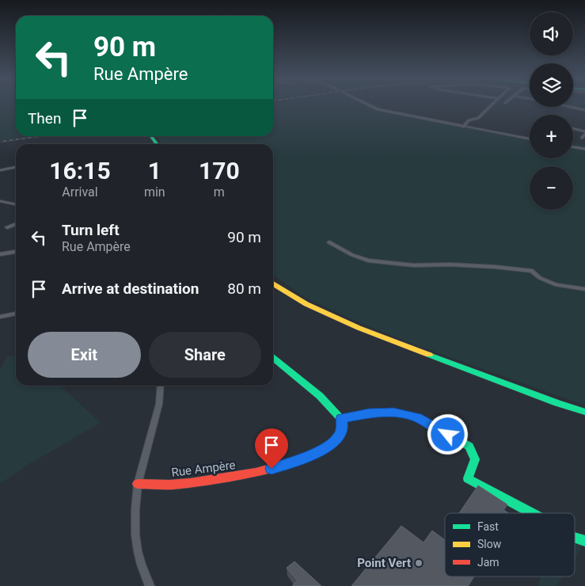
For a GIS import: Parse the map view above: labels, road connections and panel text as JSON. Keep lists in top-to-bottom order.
{
  "streets": {
    "main road": ["Rue Ampère"]
  },
  "places": ["Point Vert"],
  "legend": ["Fast", "Slow", "Jam"],
  "page": {
    "map_buttons": ["+", "−"],
    "turn": ["90 m", "Rue Ampère"],
    "then": "Then",
    "eta": [
      "16:15",
      "Arrival",
      "1",
      "min",
      "170",
      "m"
    ],
    "list": [
      {
        "name": "Turn left",
        "note": "Rue Ampère",
        "value": "90 m"
      },
      {
        "name": "Arrive at destination",
        "value": "80 m"
      }
    ],
    "buttons": ["Exit", "Share"]
  }
}
